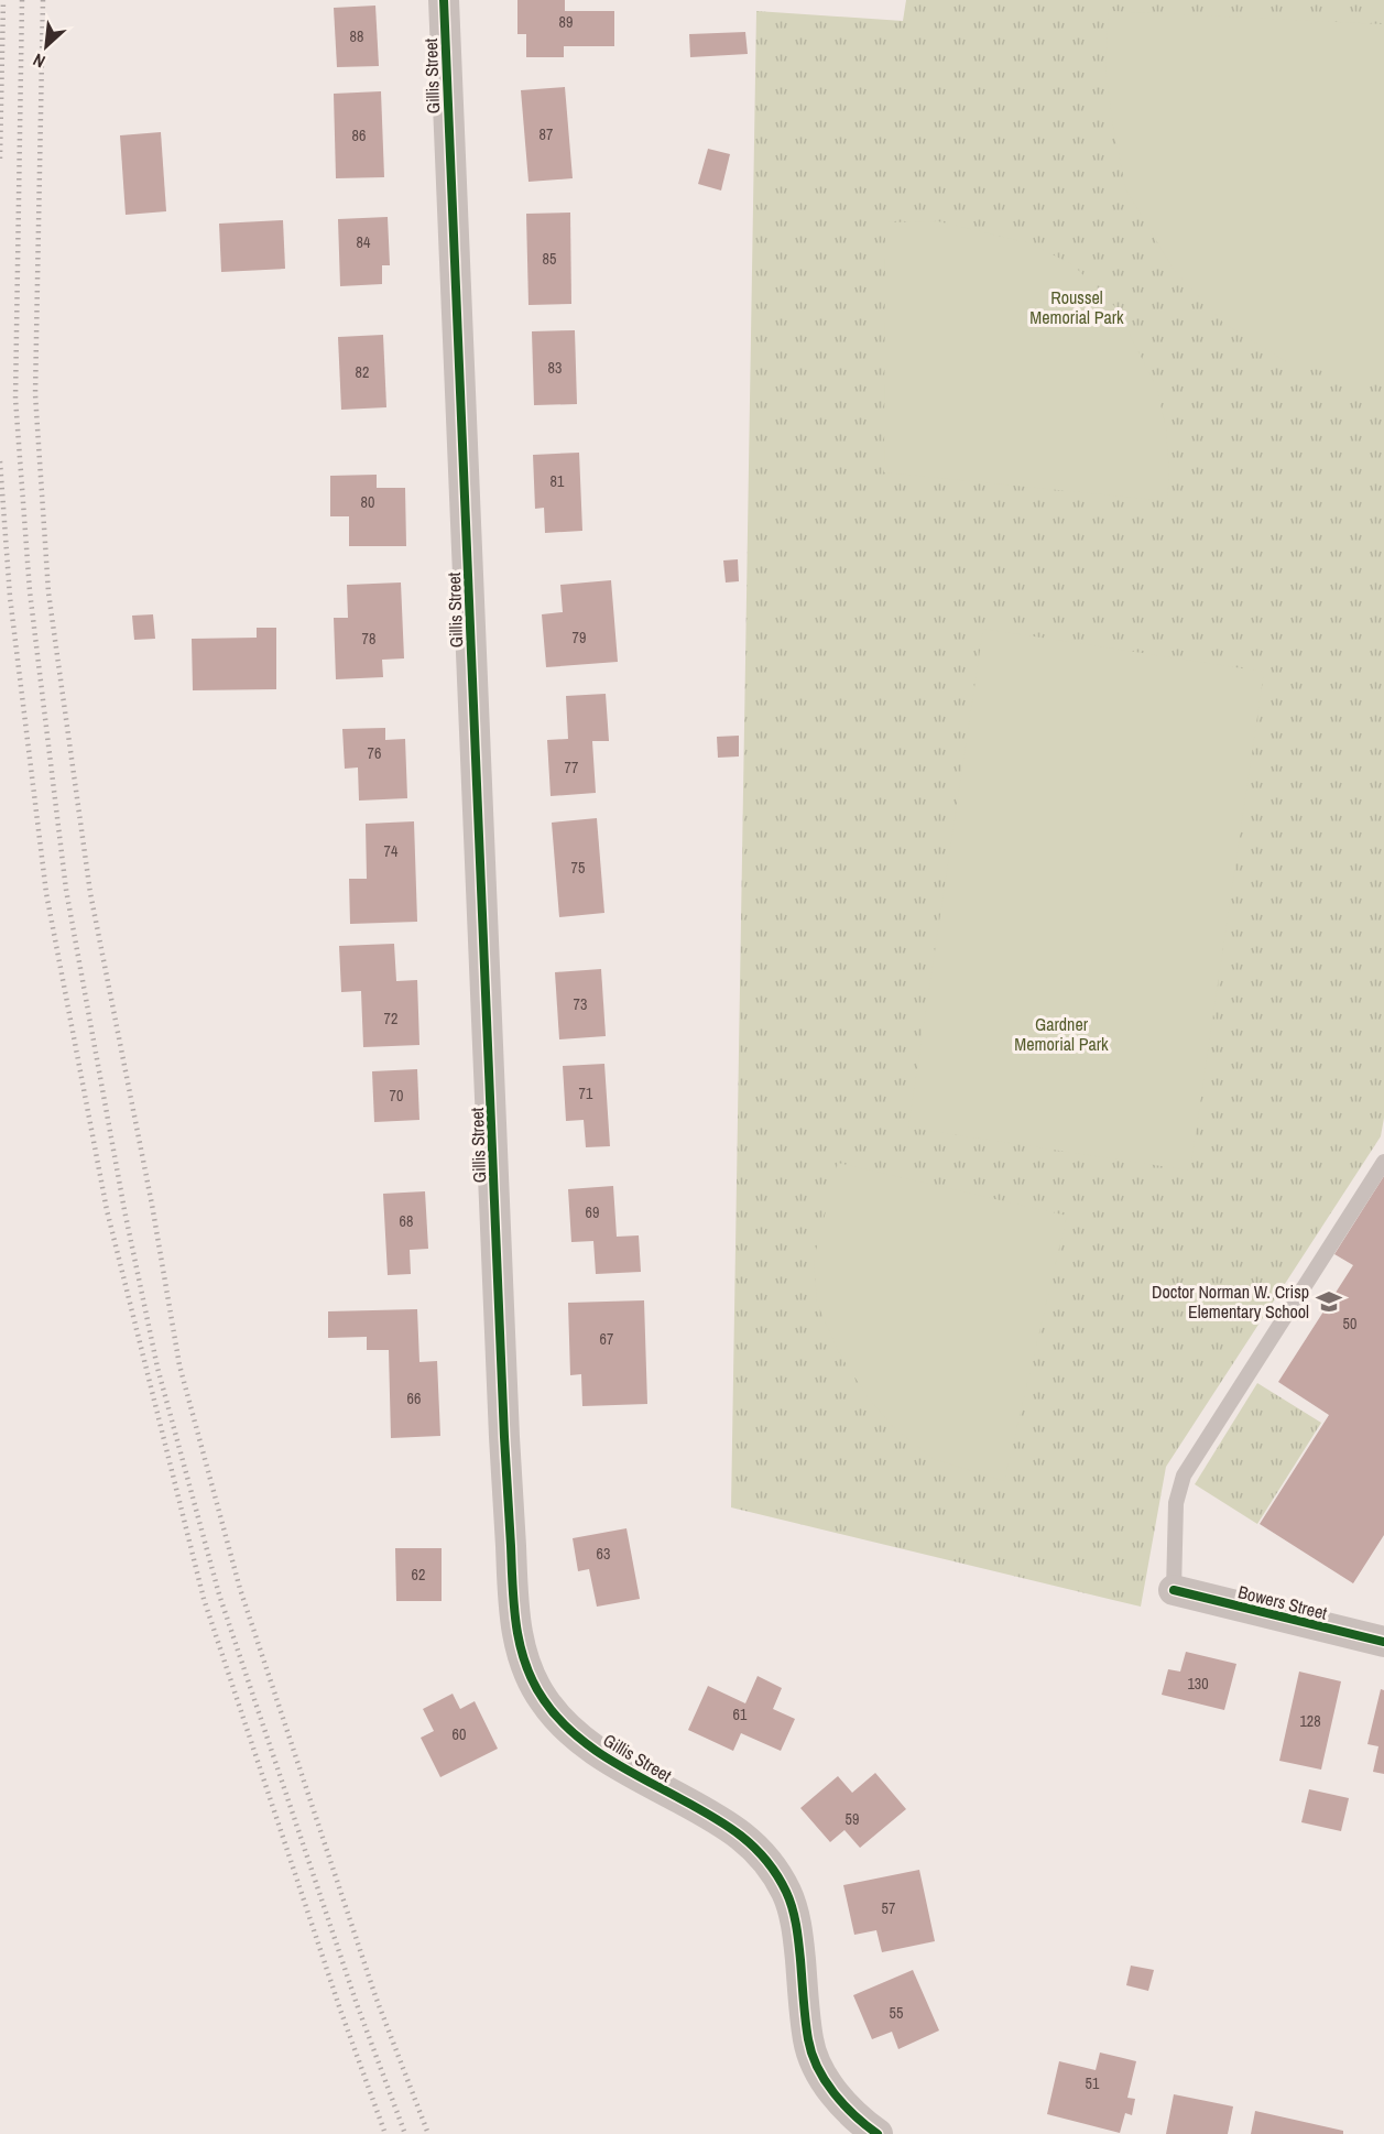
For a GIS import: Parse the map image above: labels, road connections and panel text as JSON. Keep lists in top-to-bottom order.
{
  "streets": {
    "street": ["Gillis Street", "Bowers Street"]
  },
  "parks": ["Roussel Memorial Park", "Gardner Memorial Park"],
  "places": {
    "school or university": ["Doctor Norman W. Crisp Elementary School"]
  },
  "house_numbers": [
    "89",
    "88",
    "87",
    "86",
    "84",
    "85",
    "83",
    "82",
    "81",
    "80",
    "79",
    "78",
    "76",
    "77",
    "74",
    "75",
    "73",
    "72",
    "71",
    "70",
    "69",
    "68",
    "50",
    "67",
    "66",
    "63",
    "62",
    "130",
    "61",
    "128",
    "60",
    "59",
    "57",
    "55",
    "51"
  ],
  "north": "bottom left"
}
